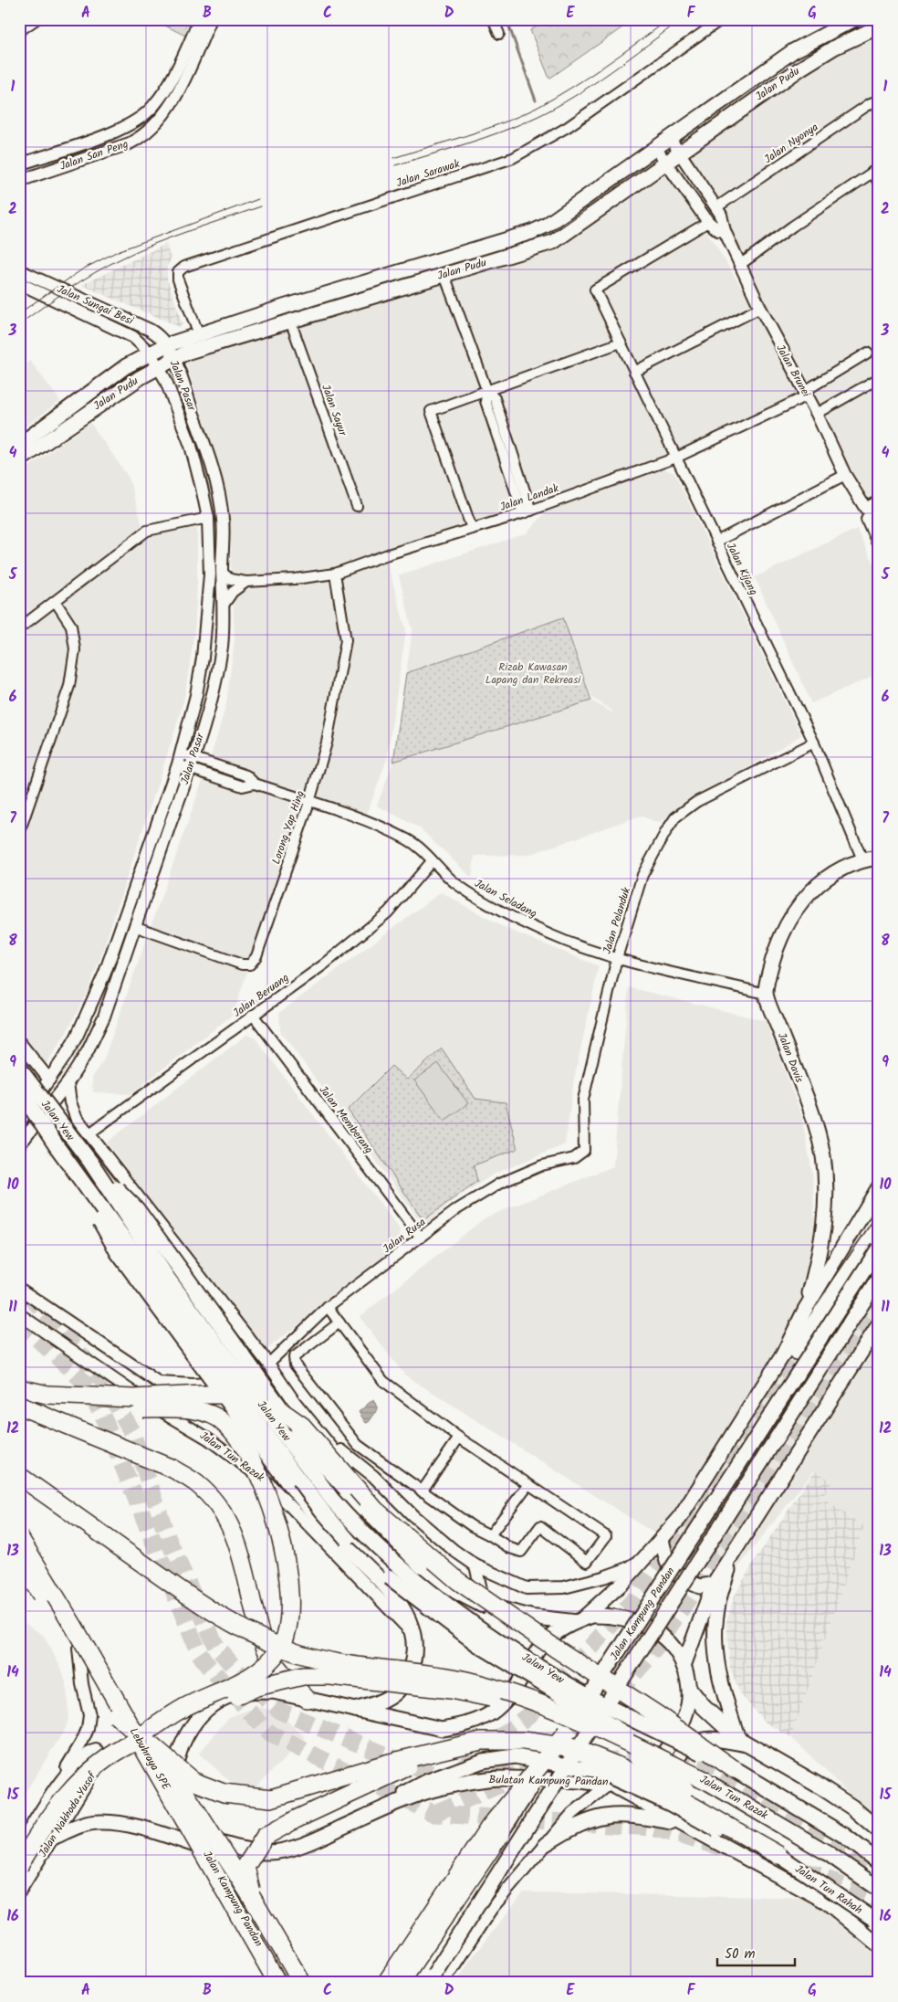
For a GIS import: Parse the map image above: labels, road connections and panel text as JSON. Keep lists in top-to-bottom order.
{
  "streets": {
    "highway": ["Lebuhraya SPE"],
    "main road": [
      "Jalan Pudu",
      "Jalan Davis",
      "Jalan Yew",
      "Jalan Tun Razak",
      "Jalan Kampung Pandan",
      "Bulatan Kampung Pandan",
      "Jalan Tun Rahah"
    ],
    "street": [
      "Jalan Nyonya",
      "Jalan San Peng",
      "Jalan Sarawak",
      "Jalan Sungai Besi",
      "Jalan Brunei",
      "Jalan Pasar",
      "Jalan Sayur",
      "Jalan Landak",
      "Jalan Kijang",
      "Lorong Yap Hing",
      "Jalan Seladang",
      "Jalan Pelanduk",
      "Jalan Beruang",
      "Jalan Memberang",
      "Jalan Rusa",
      "Jalan Nakhoda Yusof"
    ]
  },
  "crossings": [
    ["Jalan Pudu", "Jalan Sarawak"],
    ["Jalan Pudu", "Jalan Sungai Besi"],
    ["Jalan Pudu", "Jalan Brunei"],
    ["Jalan Pudu", "Jalan Pasar"],
    ["Jalan Pudu", "Jalan Sayur"],
    ["Jalan Nyonya", "Jalan Brunei"],
    ["Jalan Sungai Besi", "Jalan Pasar"],
    ["Jalan Brunei", "Jalan Landak"],
    ["Jalan Pasar", "Jalan Landak"],
    ["Jalan Pasar", "Lorong Yap Hing"],
    ["Jalan Pasar", "Jalan Seladang"],
    ["Jalan Landak", "Jalan Kijang"],
    ["Jalan Landak", "Lorong Yap Hing"],
    ["Jalan Kijang", "Jalan Pelanduk"],
    ["Lorong Yap Hing", "Jalan Seladang"],
    ["Jalan Seladang", "Jalan Pelanduk"],
    ["Jalan Seladang", "Jalan Beruang"],
    ["Jalan Seladang", "Jalan Davis"],
    ["Jalan Pelanduk", "Jalan Rusa"],
    ["Jalan Beruang", "Jalan Memberang"],
    ["Jalan Memberang", "Jalan Rusa"],
    ["Jalan Yew", "Jalan Tun Razak"],
    ["Jalan Kampung Pandan", "Bulatan Kampung Pandan"],
    ["Bulatan Kampung Pandan", "Jalan Tun Rahah"]
  ],
  "parks": ["Rizab Kawasan Lapang dan Rekreasi"],
  "scale_bar": "50 m",
  "grid": {
    "columns": [
      "A",
      "B",
      "C",
      "D",
      "E",
      "F",
      "G"
    ],
    "rows": [
      "1",
      "2",
      "3",
      "4",
      "5",
      "6",
      "7",
      "8",
      "9",
      "10",
      "11",
      "12",
      "13",
      "14",
      "15",
      "16"
    ]
  }
}
